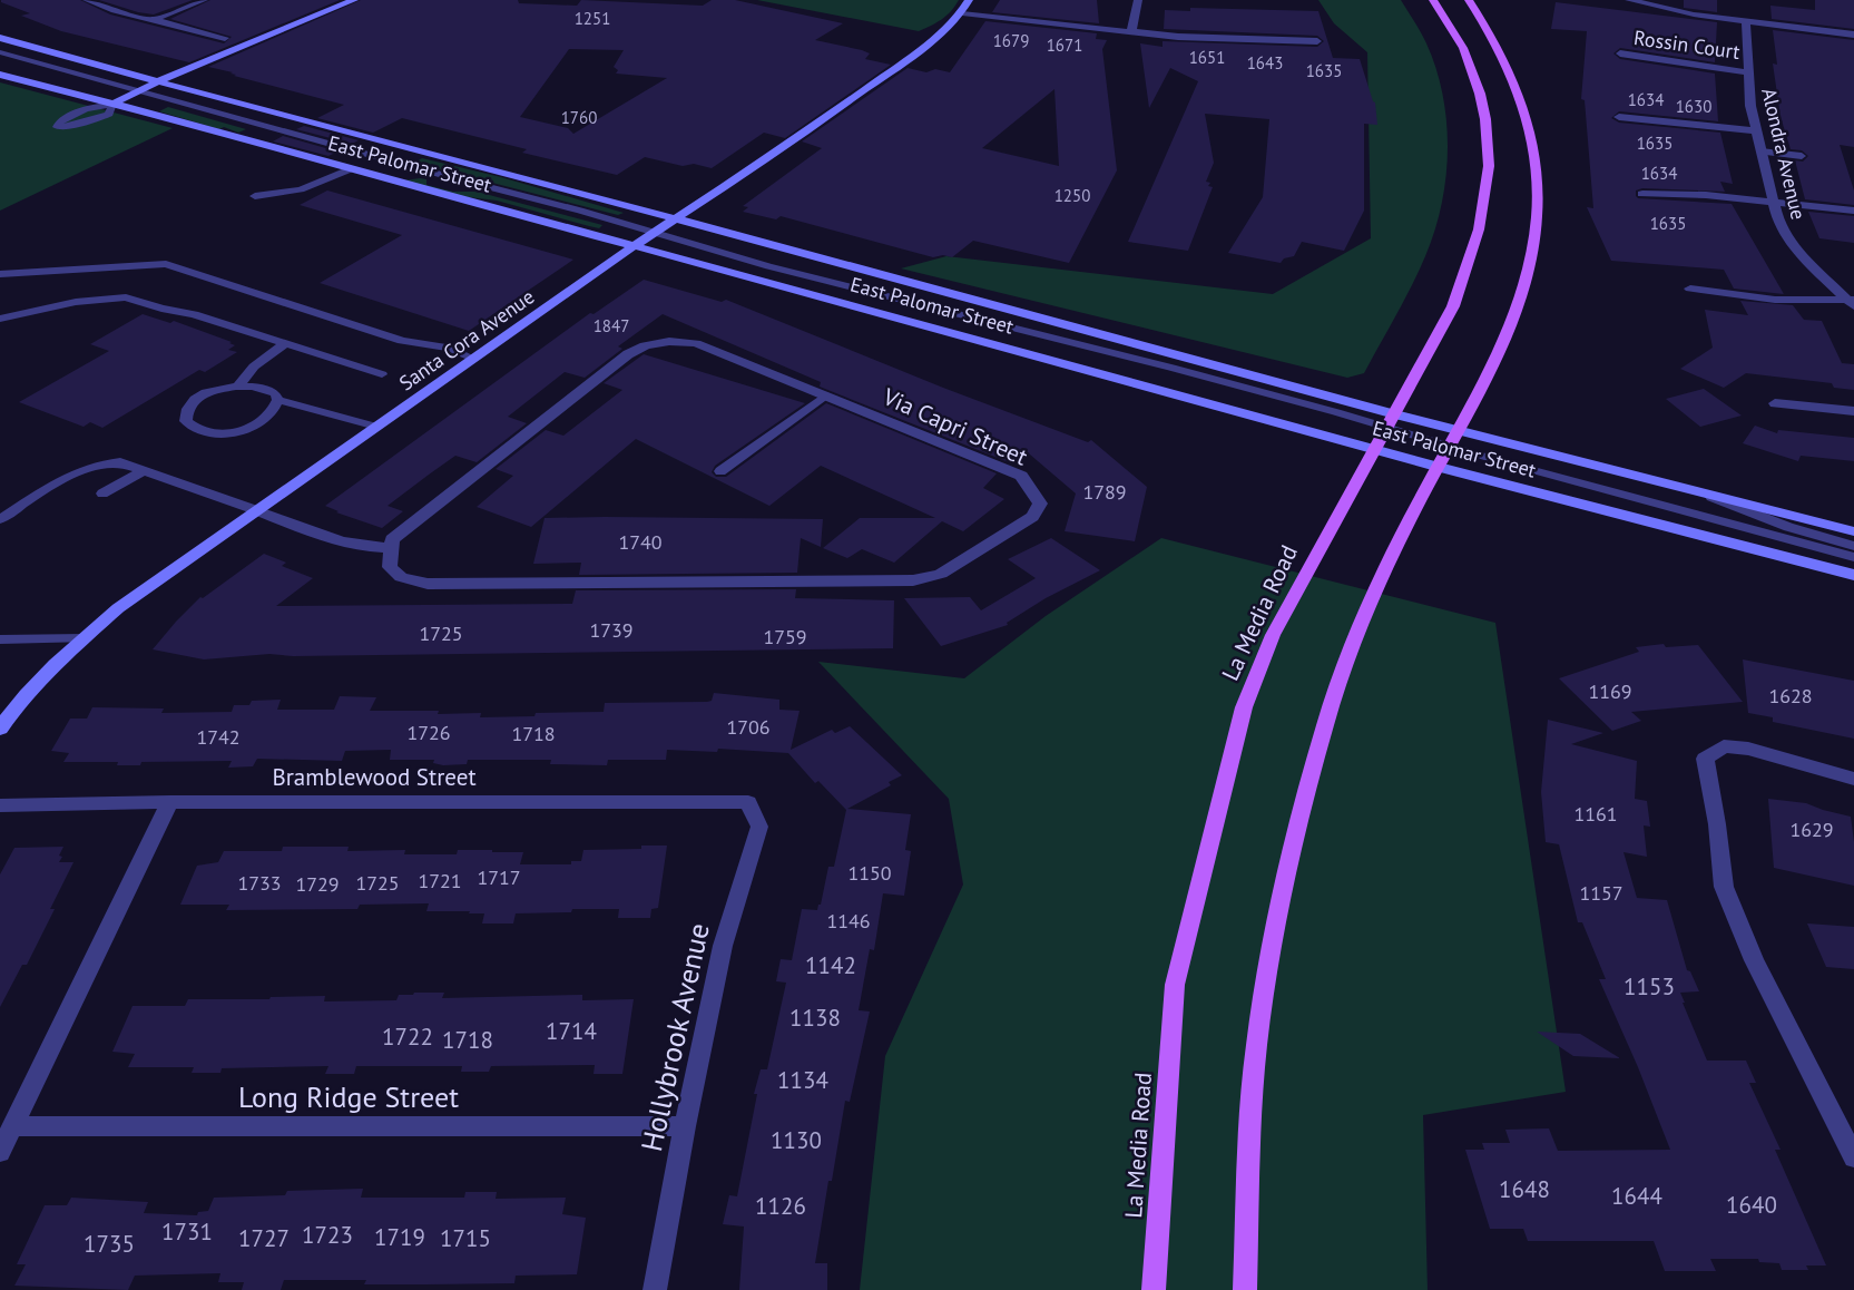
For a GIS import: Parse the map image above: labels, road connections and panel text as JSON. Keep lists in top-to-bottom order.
{
  "streets": {
    "main road": ["East Palomar Street", "Santa Cora Avenue", "La Media Road"],
    "street": [
      "Rossin Court",
      "Alondra Avenue",
      "Via Capri Street",
      "Bramblewood Street",
      "Hollybrook Avenue",
      "Long Ridge Street"
    ]
  },
  "crossings": [
    ["Rossin Court", "Alondra Avenue"],
    ["East Palomar Street", "Santa Cora Avenue"],
    ["East Palomar Street", "La Media Road"],
    ["Bramblewood Street", "Hollybrook Avenue"],
    ["Hollybrook Avenue", "Long Ridge Street"]
  ],
  "house_numbers": [
    "1251",
    "1679",
    "1671",
    "1651",
    "1643",
    "1635",
    "1634",
    "1630",
    "1760",
    "1635",
    "1634",
    "1250",
    "1635",
    "1847",
    "1789",
    "1740",
    "1739",
    "1725",
    "1759",
    "1169",
    "1628",
    "1706",
    "1726",
    "1718",
    "1742",
    "1161",
    "1629",
    "1150",
    "1717",
    "1721",
    "1733",
    "1725",
    "1729",
    "1157",
    "1146",
    "1142",
    "1153",
    "1138",
    "1714",
    "1722",
    "1718",
    "1134",
    "1130",
    "1648",
    "1644",
    "1640",
    "1126",
    "1731",
    "1723",
    "1719",
    "1727",
    "1715",
    "1735"
  ]
}
